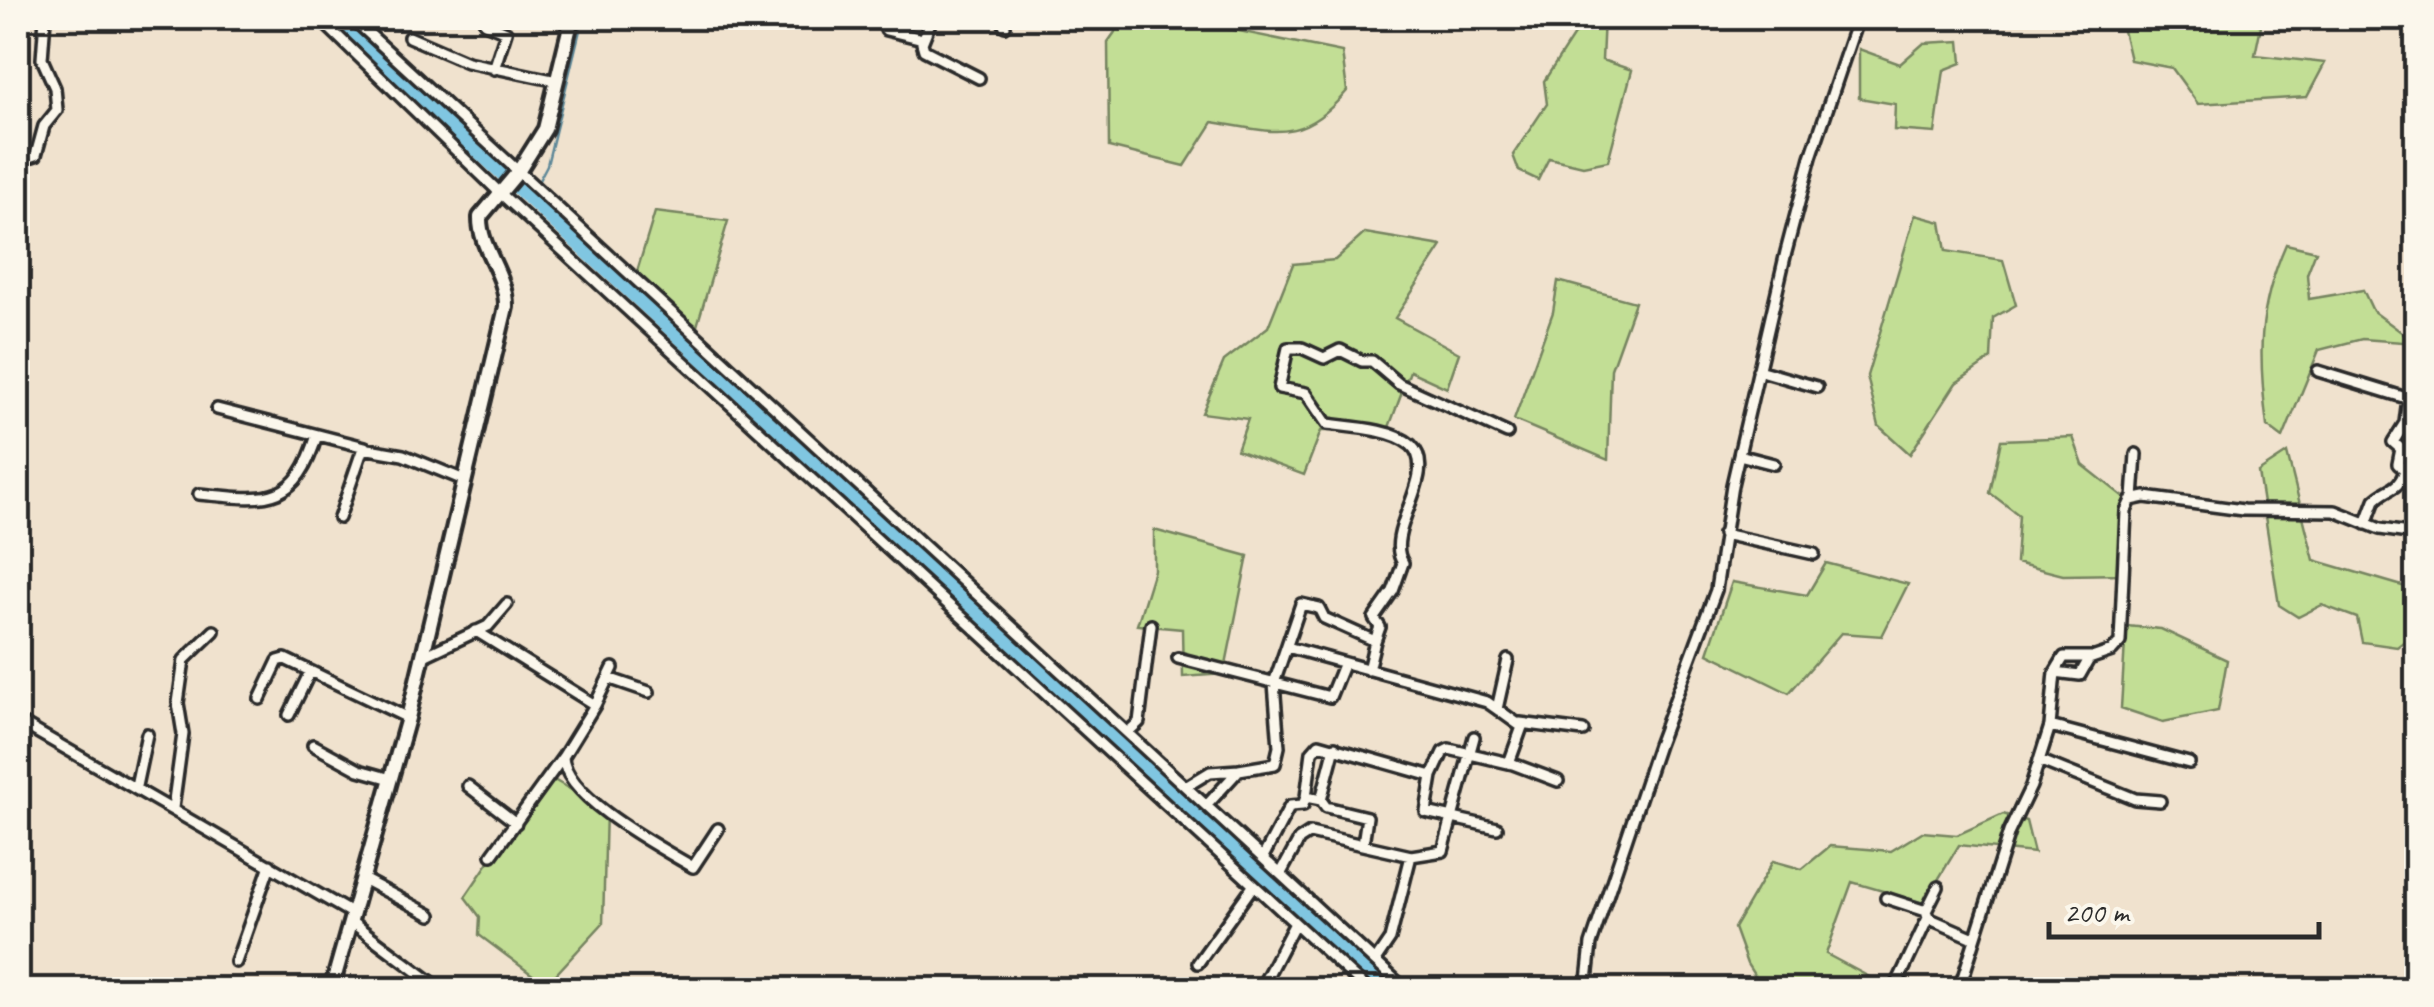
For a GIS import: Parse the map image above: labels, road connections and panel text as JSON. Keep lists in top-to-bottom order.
{
  "scale_bar": "200 m"
}
